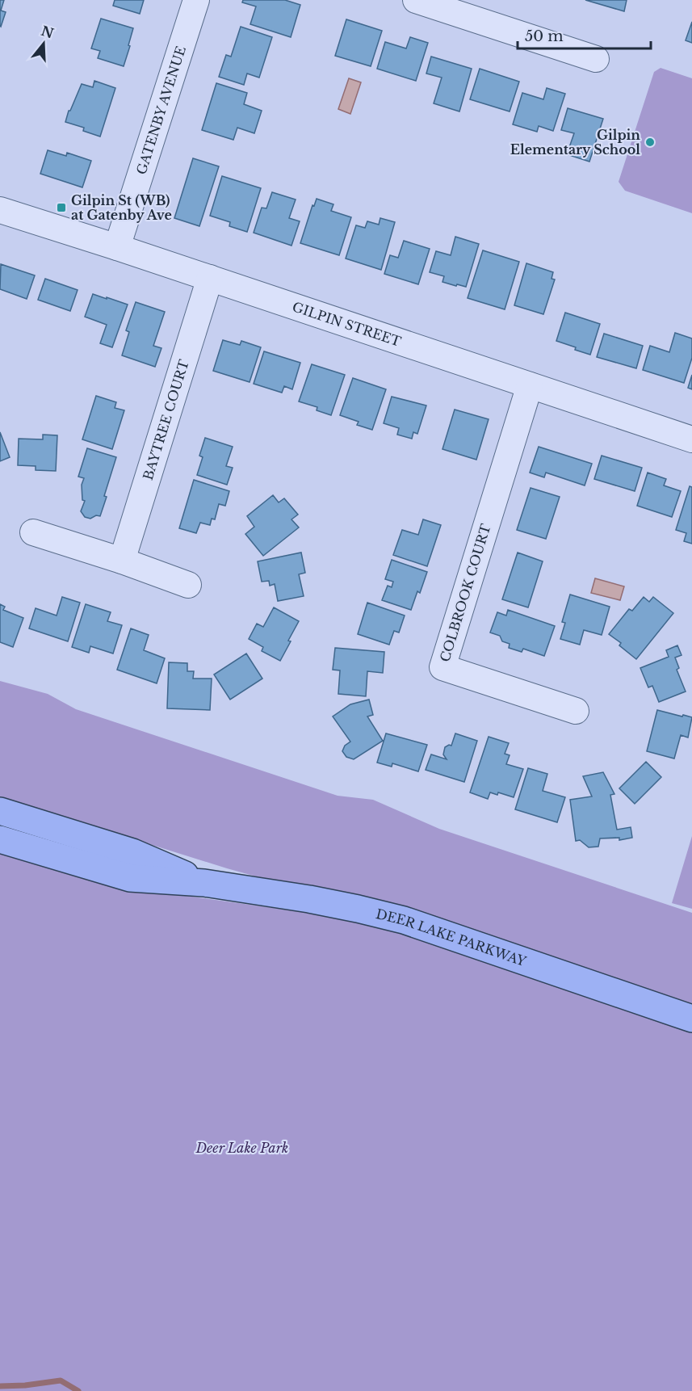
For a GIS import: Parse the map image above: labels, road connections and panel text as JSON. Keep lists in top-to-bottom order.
{
  "streets": {
    "main road": ["DEER LAKE PARKWAY"],
    "street": [
      "GATENBY AVENUE",
      "GILPIN STREET",
      "BAYTREE COURT",
      "COLBROOK COURT"
    ]
  },
  "crossings": [
    ["GATENBY AVENUE", "GILPIN STREET"],
    ["GILPIN STREET", "BAYTREE COURT"],
    ["GILPIN STREET", "COLBROOK COURT"]
  ],
  "parks": ["Deer Lake Park"],
  "places": {
    "other": ["Gilpin Elementary School"],
    "transit": ["Gilpin St (WB) at Gatenby Ave"]
  },
  "scale_bar": "50 m",
  "north": "top"
}
